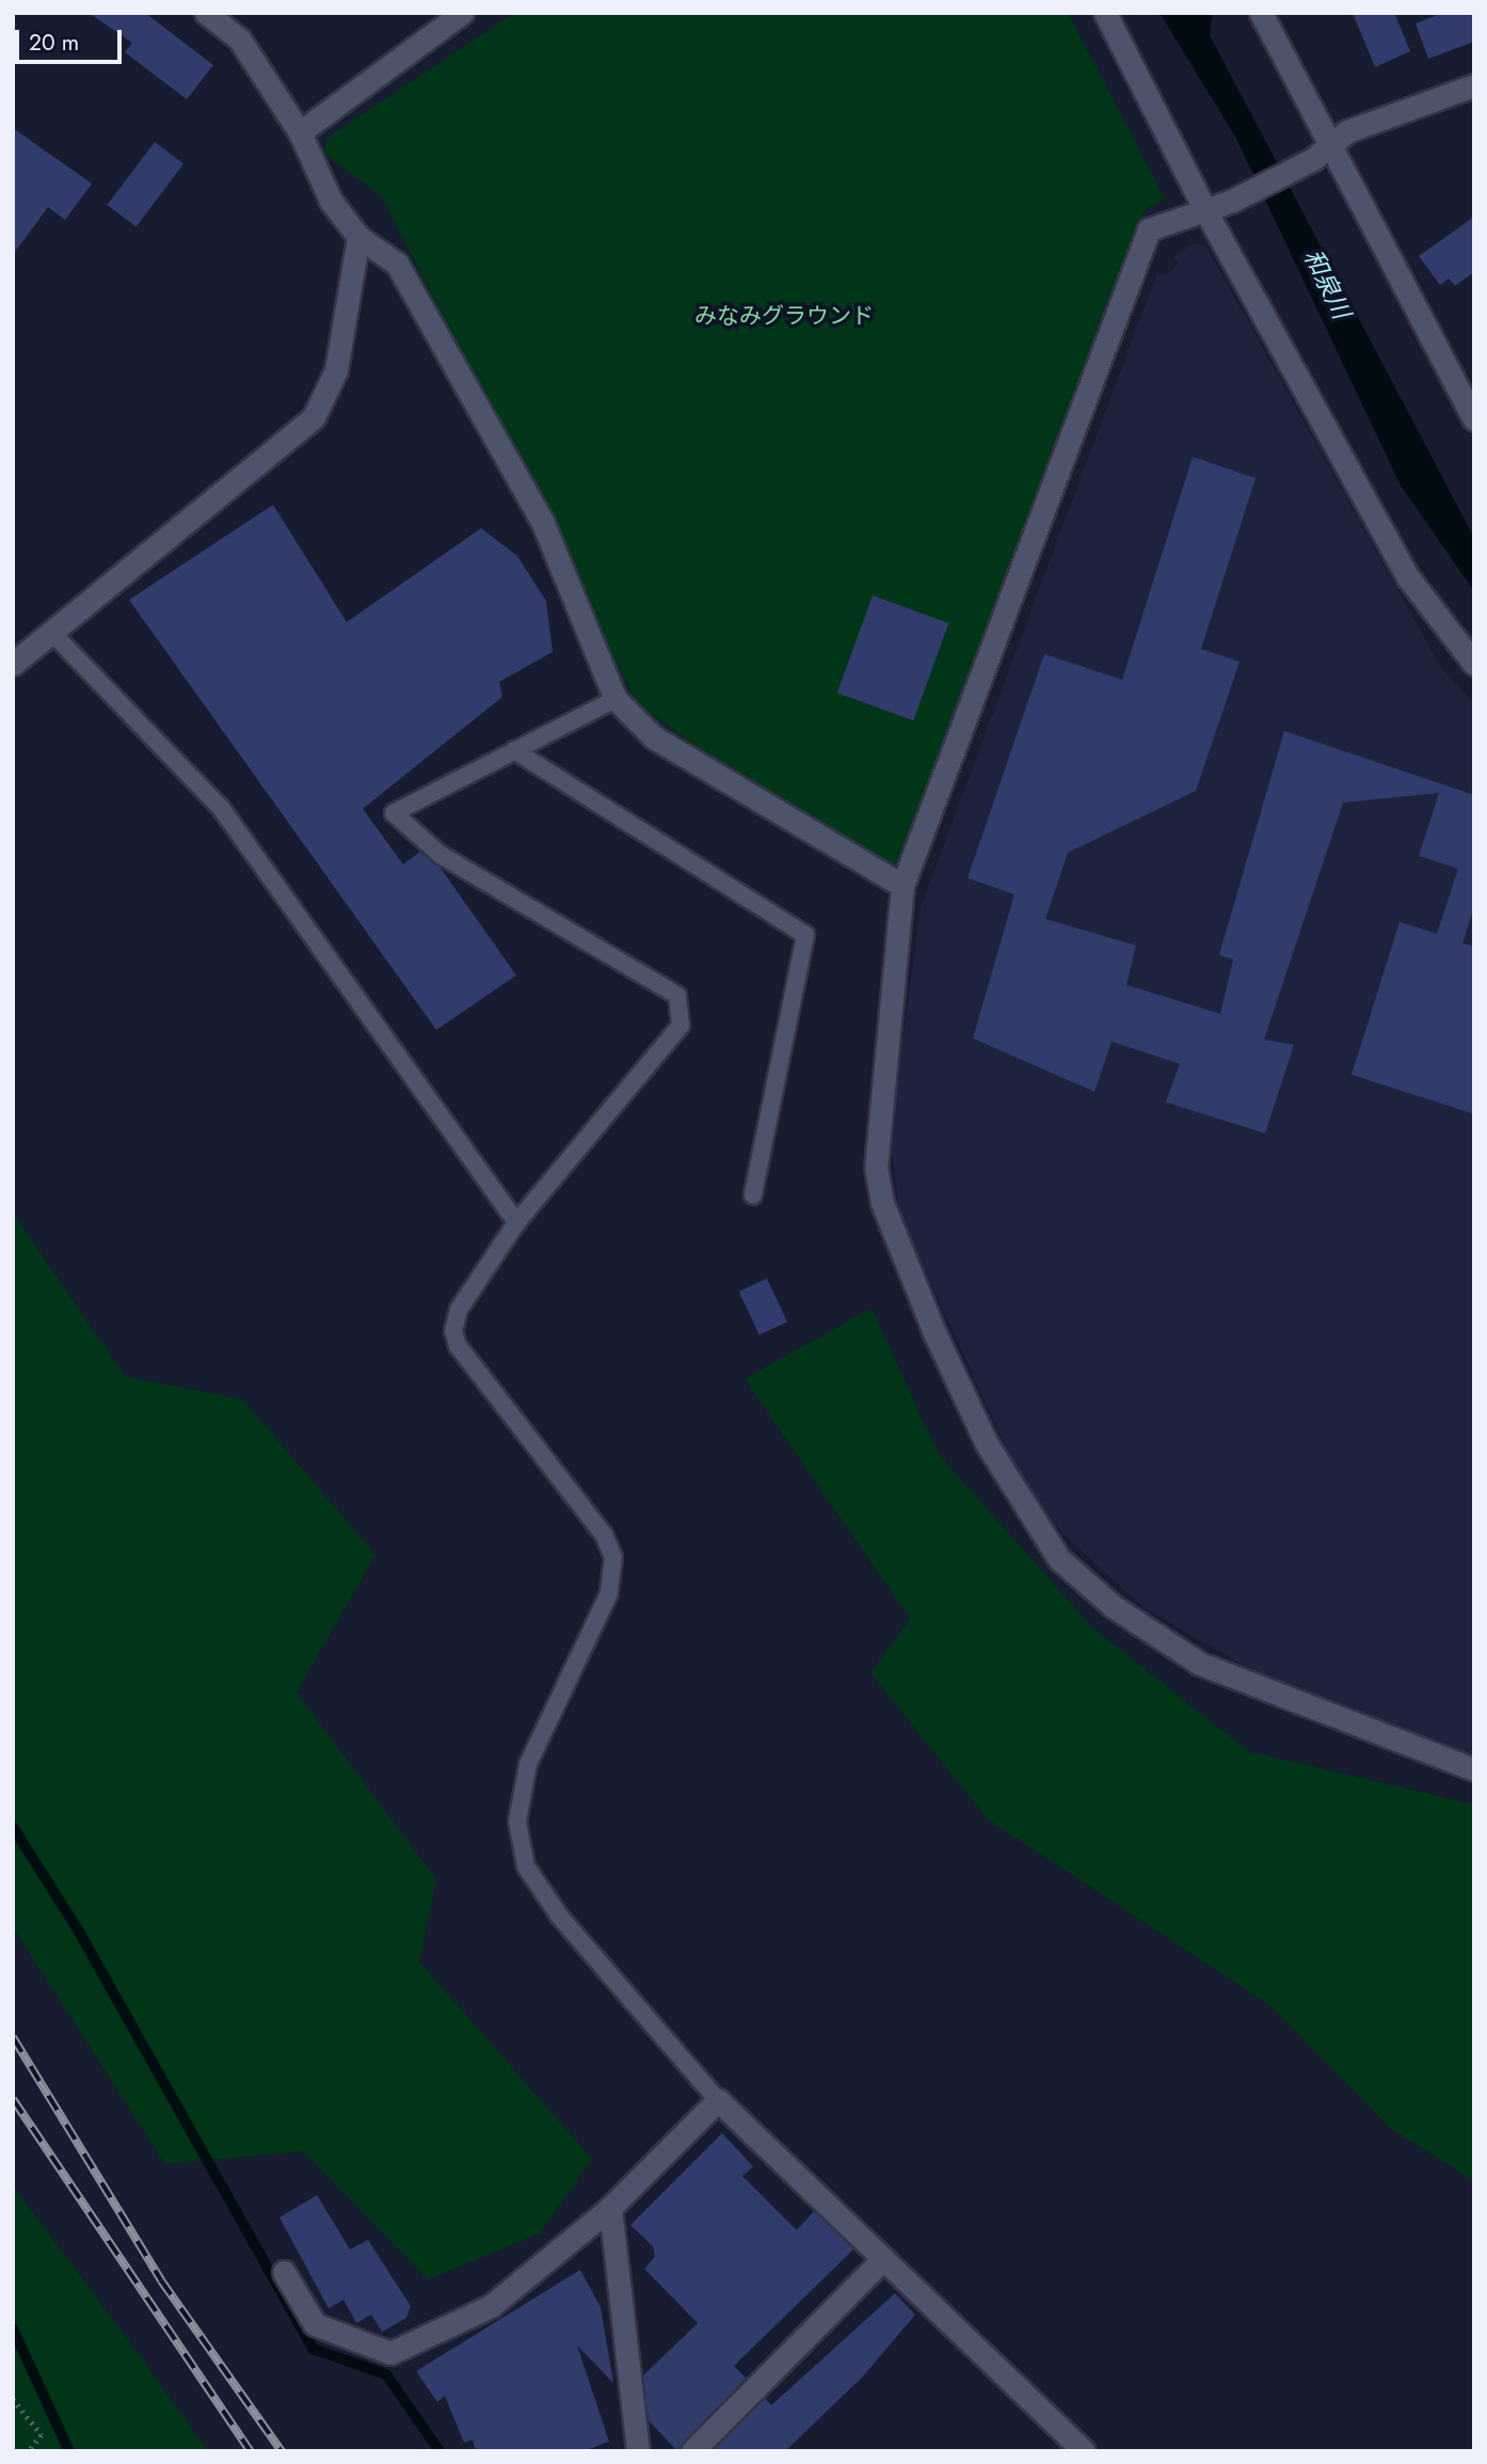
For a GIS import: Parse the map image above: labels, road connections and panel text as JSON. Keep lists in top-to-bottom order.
{
  "water": ["和泉川"],
  "parks": ["みなみグラウンド"],
  "scale_bar": "20 m"
}
